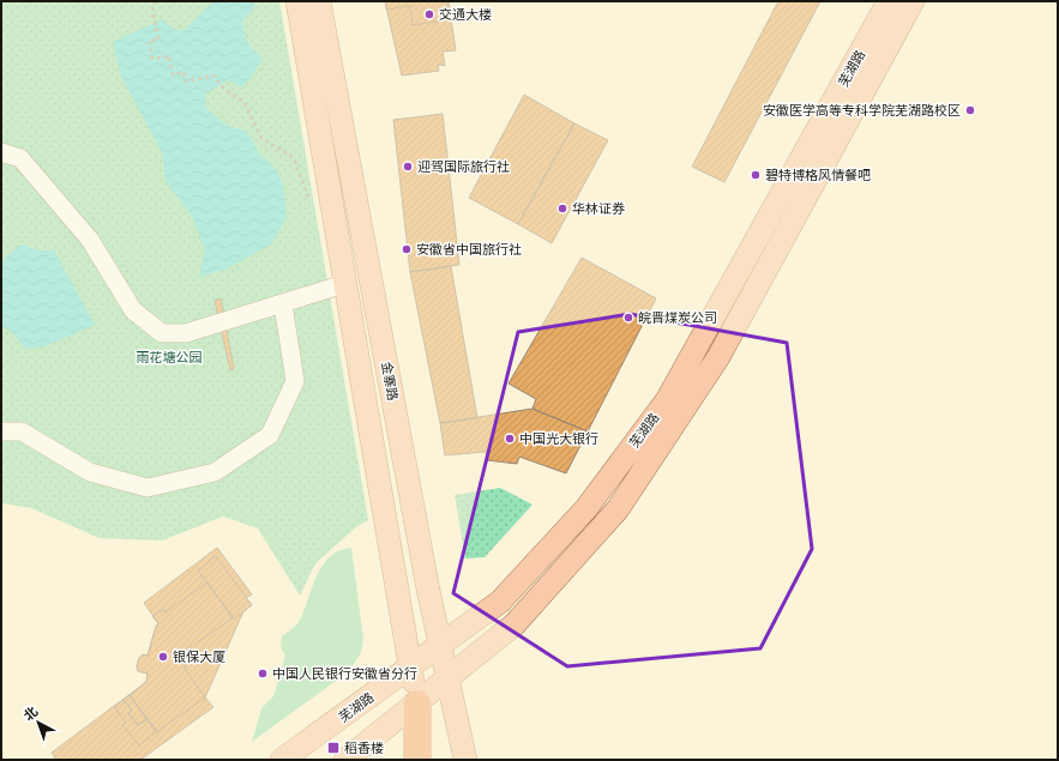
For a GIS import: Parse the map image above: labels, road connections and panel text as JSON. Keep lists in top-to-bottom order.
{
  "streets": {
    "main road": ["芜湖路", "金寨路"]
  },
  "crossings": [
    ["芜湖路", "金寨路"]
  ],
  "parks": ["雨花塘公园"],
  "places": {
    "other": [
      "交通大楼",
      "安徽医学高等专科学院芜湖路校区",
      "迎驾国际旅行社",
      "碧特博格风情餐吧",
      "华林证券",
      "安徽省中国旅行社",
      "皖晋煤炭公司",
      "中国光大银行",
      "银保大厦",
      "中国人民银行安徽省分行"
    ],
    "transit": ["稻香楼"]
  },
  "north": "top left"
}
